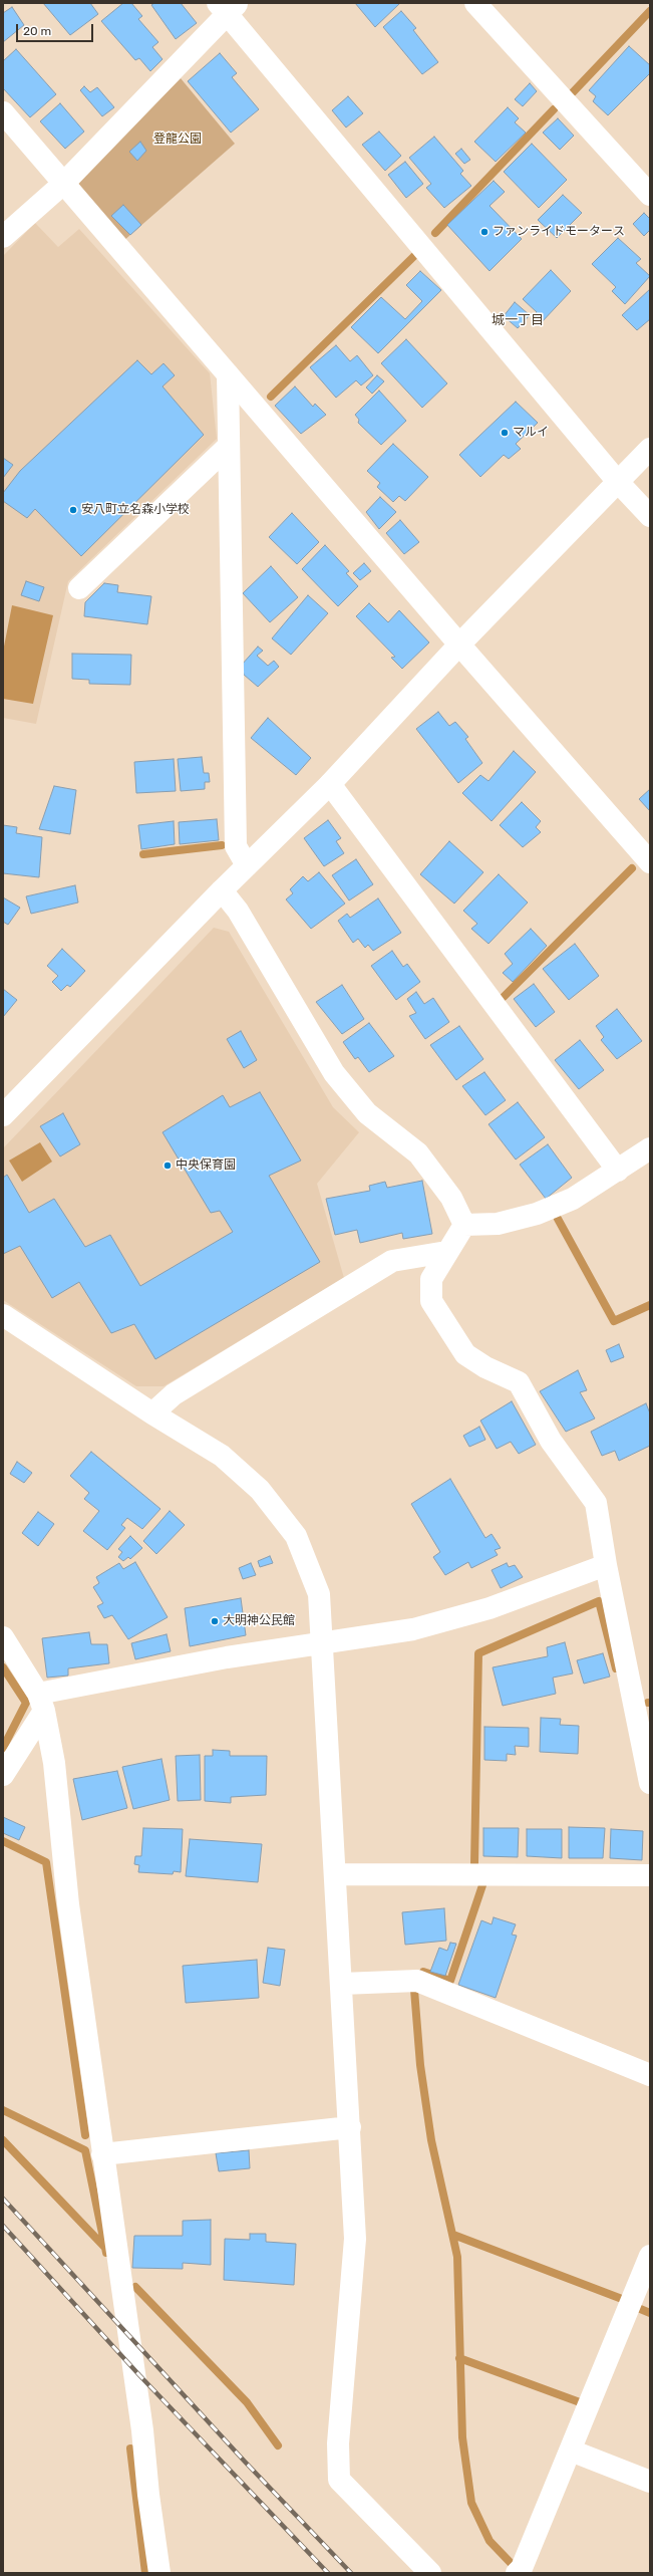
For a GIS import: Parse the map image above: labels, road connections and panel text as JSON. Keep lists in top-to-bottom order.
{
  "districts": ["城一丁目"],
  "parks": ["登龍公園"],
  "places": [
    "ファンライドモータース",
    "マルイ",
    "安八町立名森小学校",
    "中央保育園",
    "大明神公民館"
  ],
  "scale_bar": "20 m"
}
